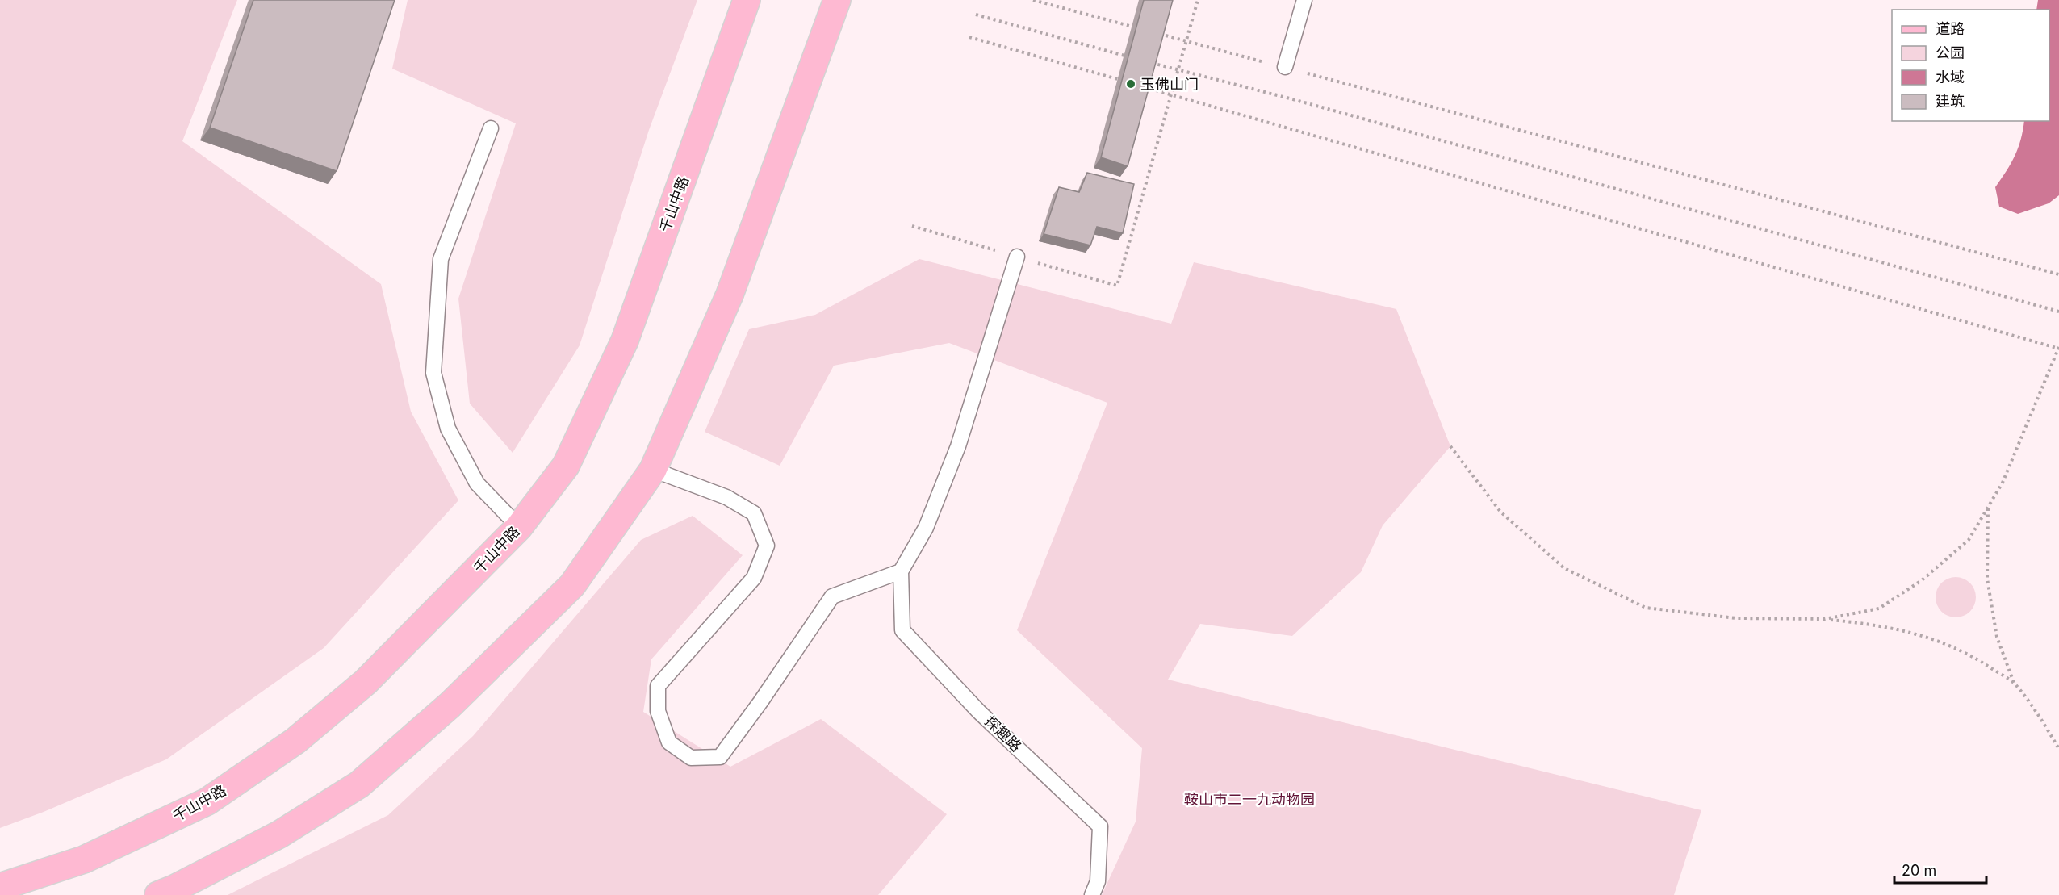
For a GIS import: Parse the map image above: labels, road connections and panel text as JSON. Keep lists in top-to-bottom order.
{
  "streets": {
    "main road": ["千山中路"],
    "lane": ["探趣路"]
  },
  "parks": ["鞍山市二一九动物园"],
  "places": ["玉佛山门"],
  "legend": [
    "道路",
    "公园",
    "水域",
    "建筑"
  ],
  "scale_bar": "20 m"
}
